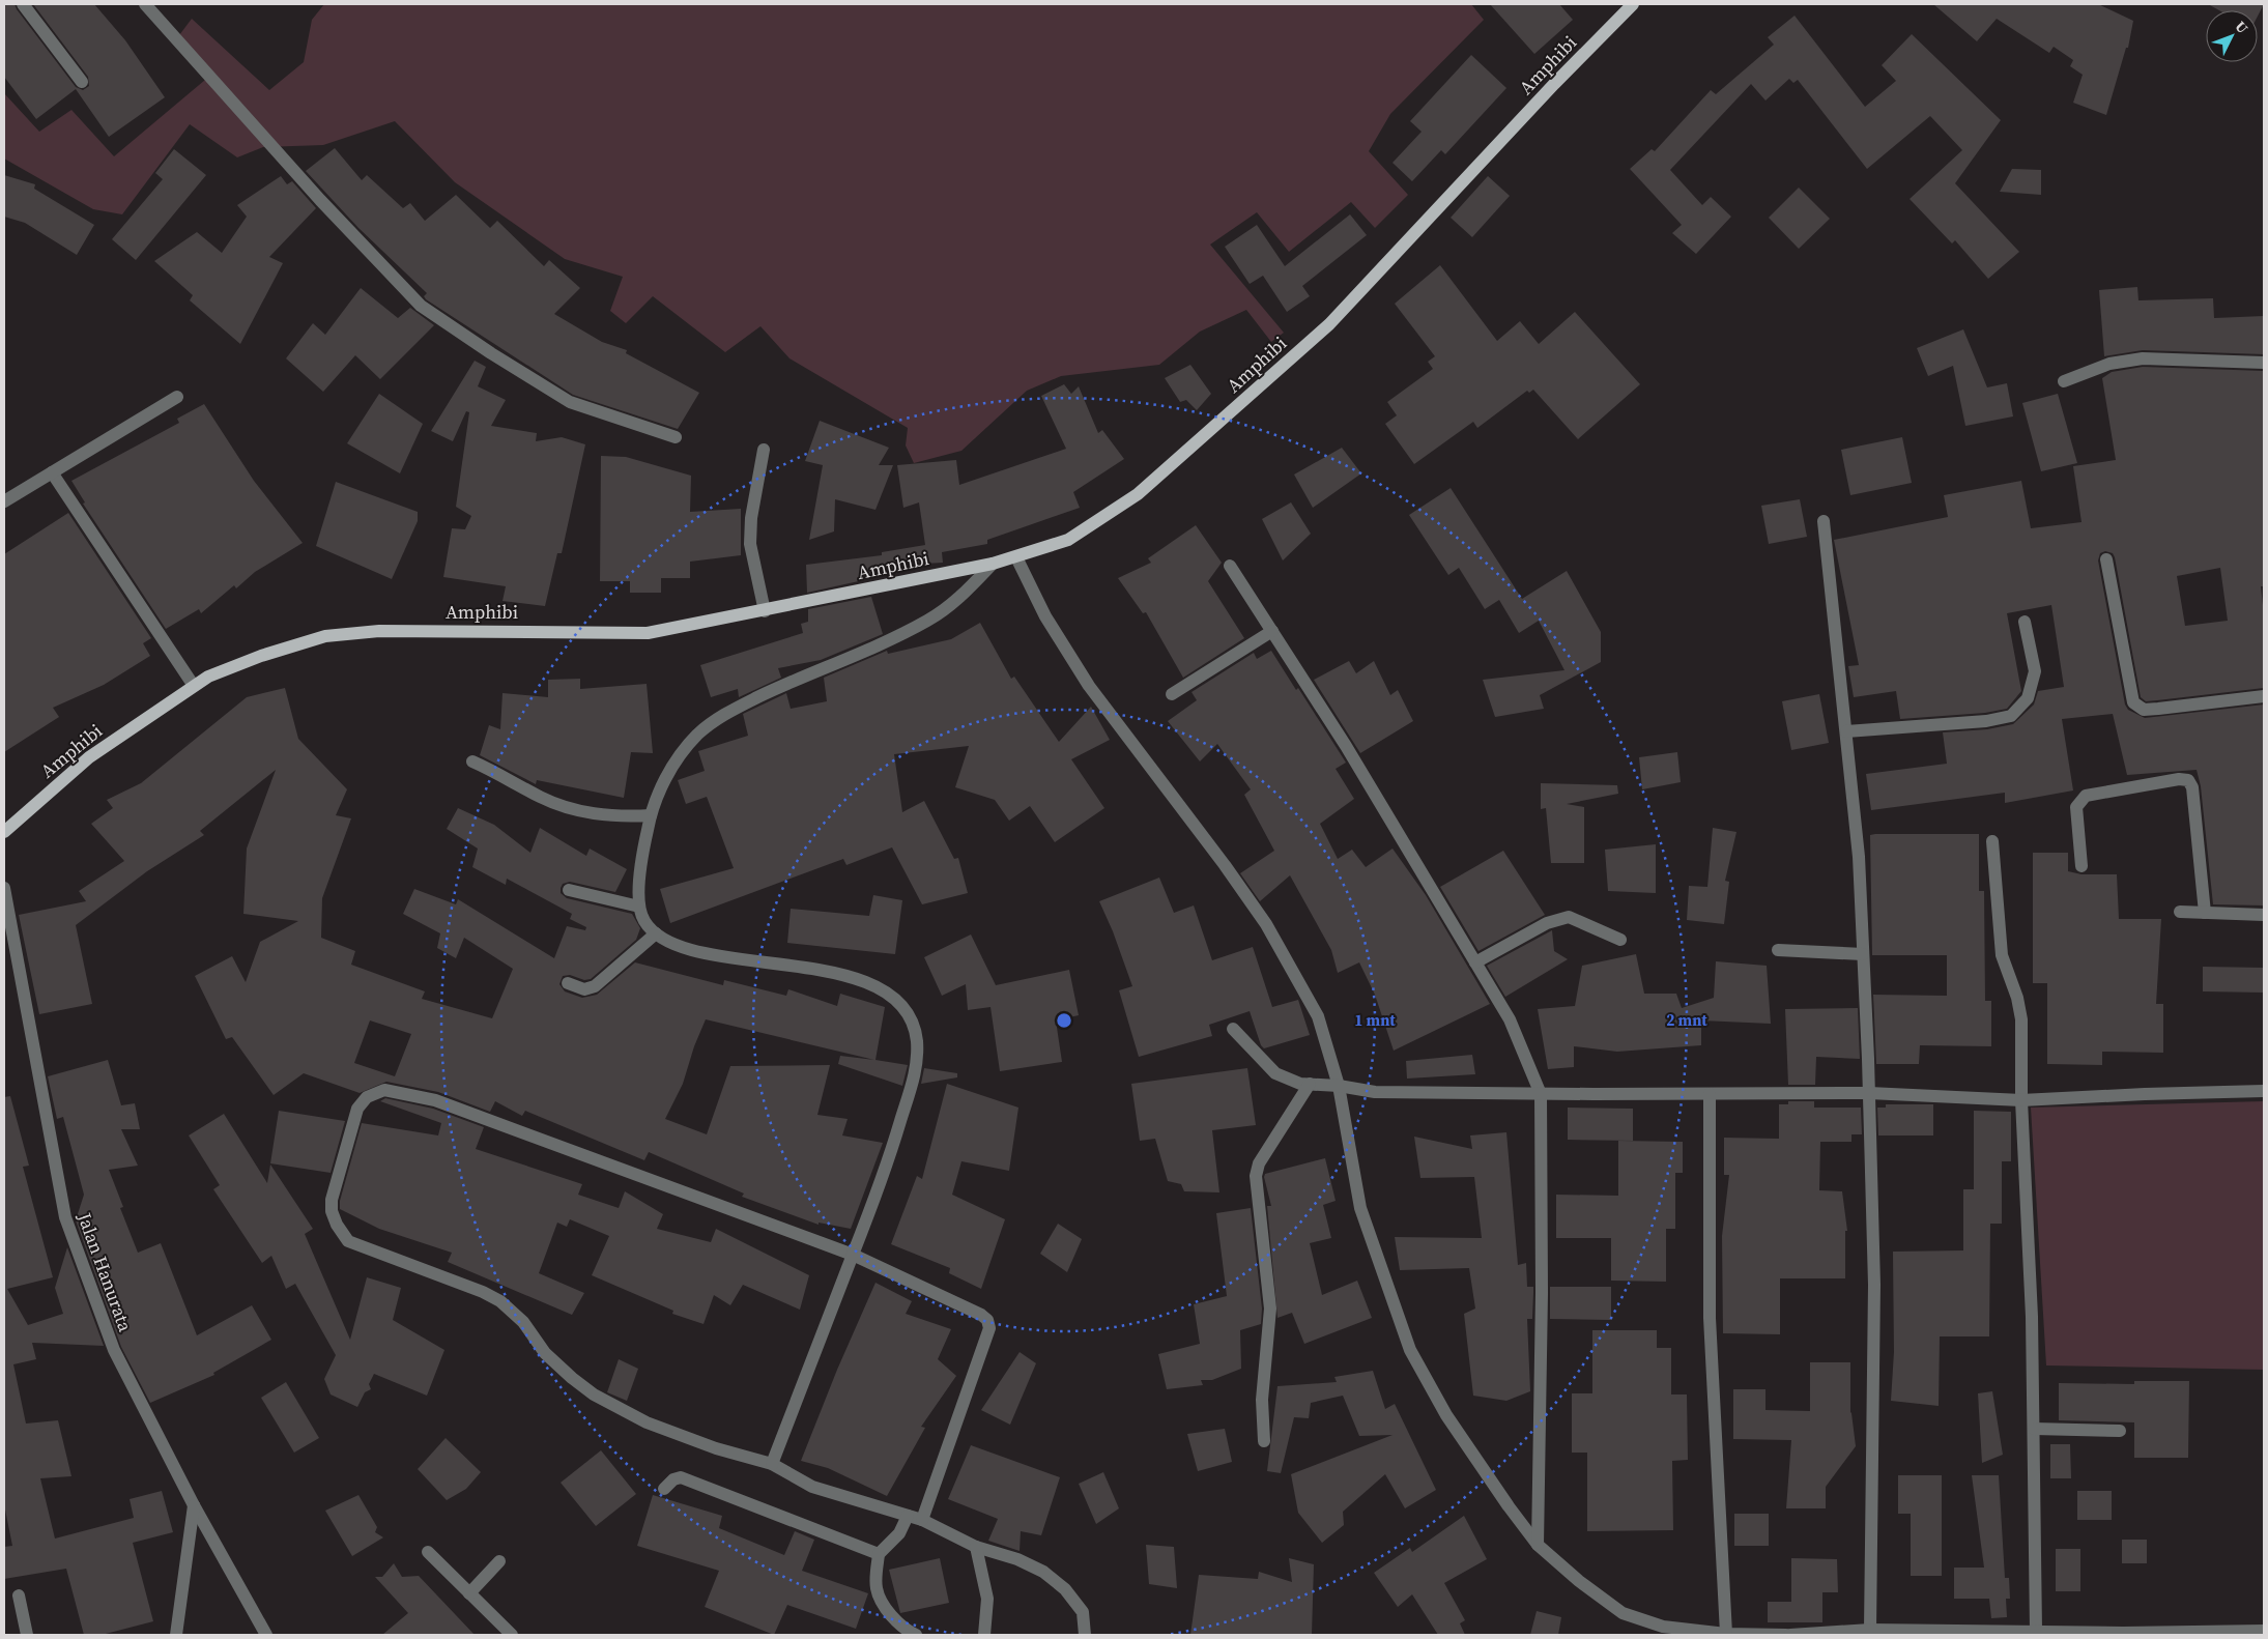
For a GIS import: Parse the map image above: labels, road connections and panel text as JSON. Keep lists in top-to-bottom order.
{
  "streets": {
    "main road": ["Amphibi"],
    "street": ["Jalan Hanurata"]
  },
  "north": "top right",
  "rings": ["1 mnt", "2 mnt"]
}
